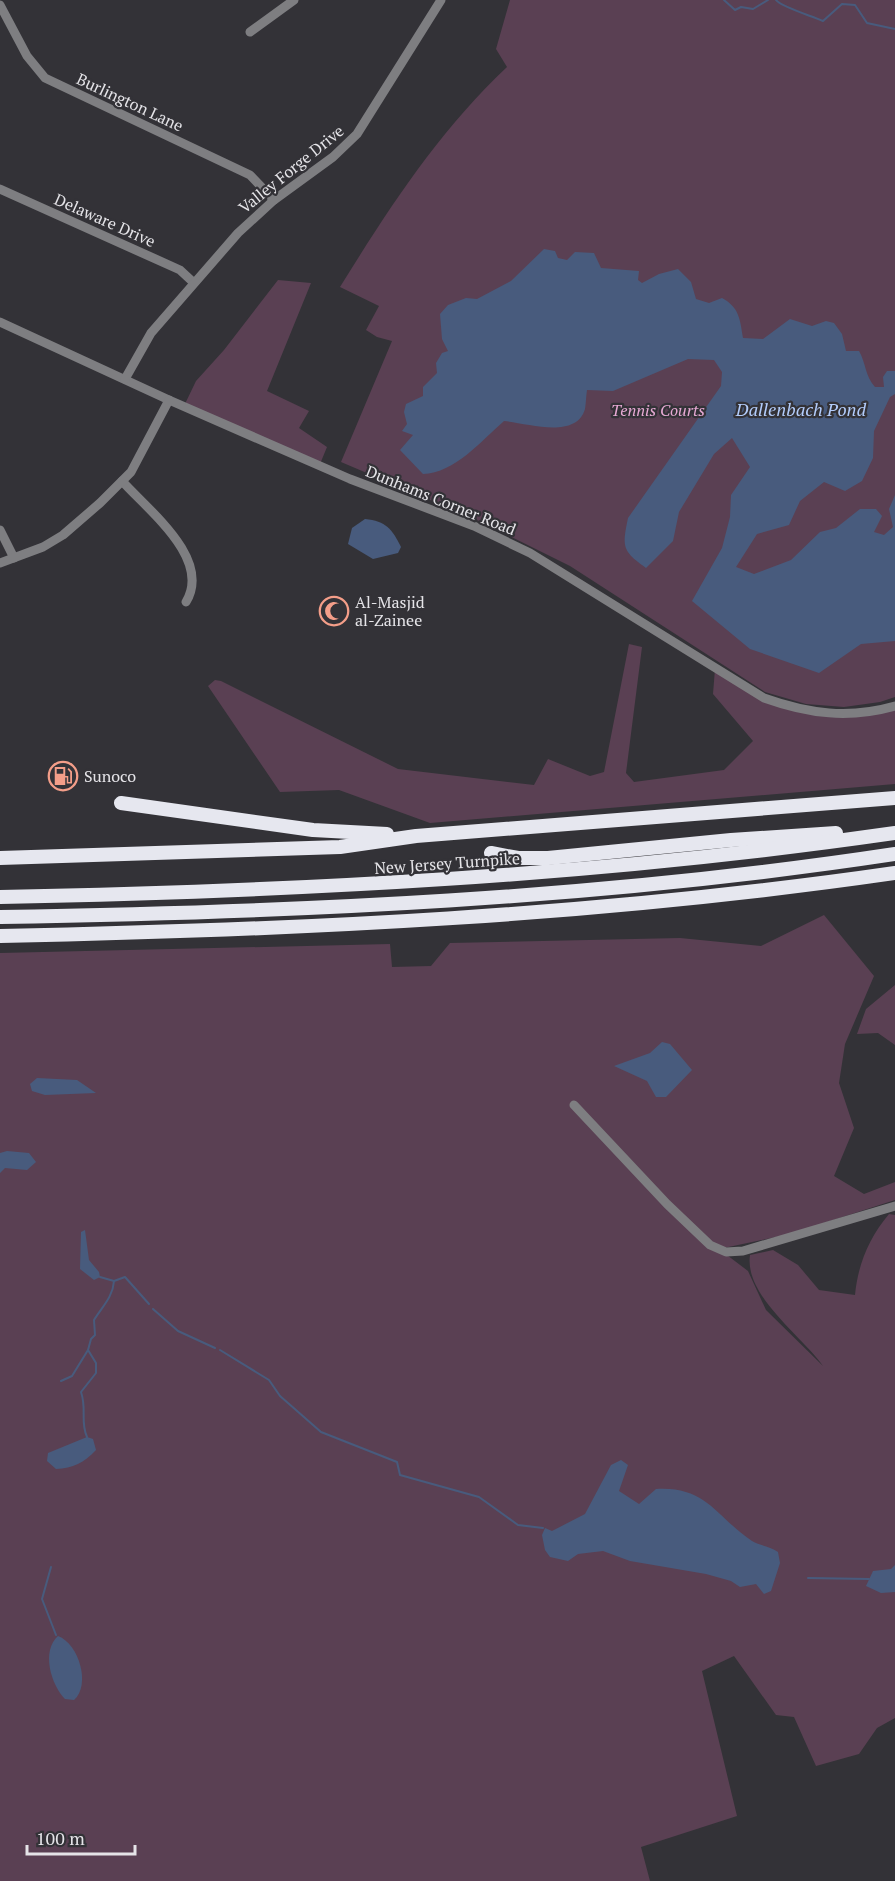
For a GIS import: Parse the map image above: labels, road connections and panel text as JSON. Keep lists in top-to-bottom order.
{
  "streets": {
    "highway": ["New Jersey Turnpike"],
    "street": [
      "Burlington Lane",
      "Valley Forge Drive",
      "Delaware Drive",
      "Dunhams Corner Road"
    ]
  },
  "crossings": [
    ["Burlington Lane", "Valley Forge Drive"],
    ["Valley Forge Drive", "Delaware Drive"],
    ["Valley Forge Drive", "Dunhams Corner Road"]
  ],
  "water": ["Dallenbach Pond"],
  "parks": ["Tennis Courts"],
  "places": {
    "mosque": ["Al-Masjid al-Zainee"],
    "fuel station": ["Sunoco"]
  },
  "scale_bar": "100 m"
}
